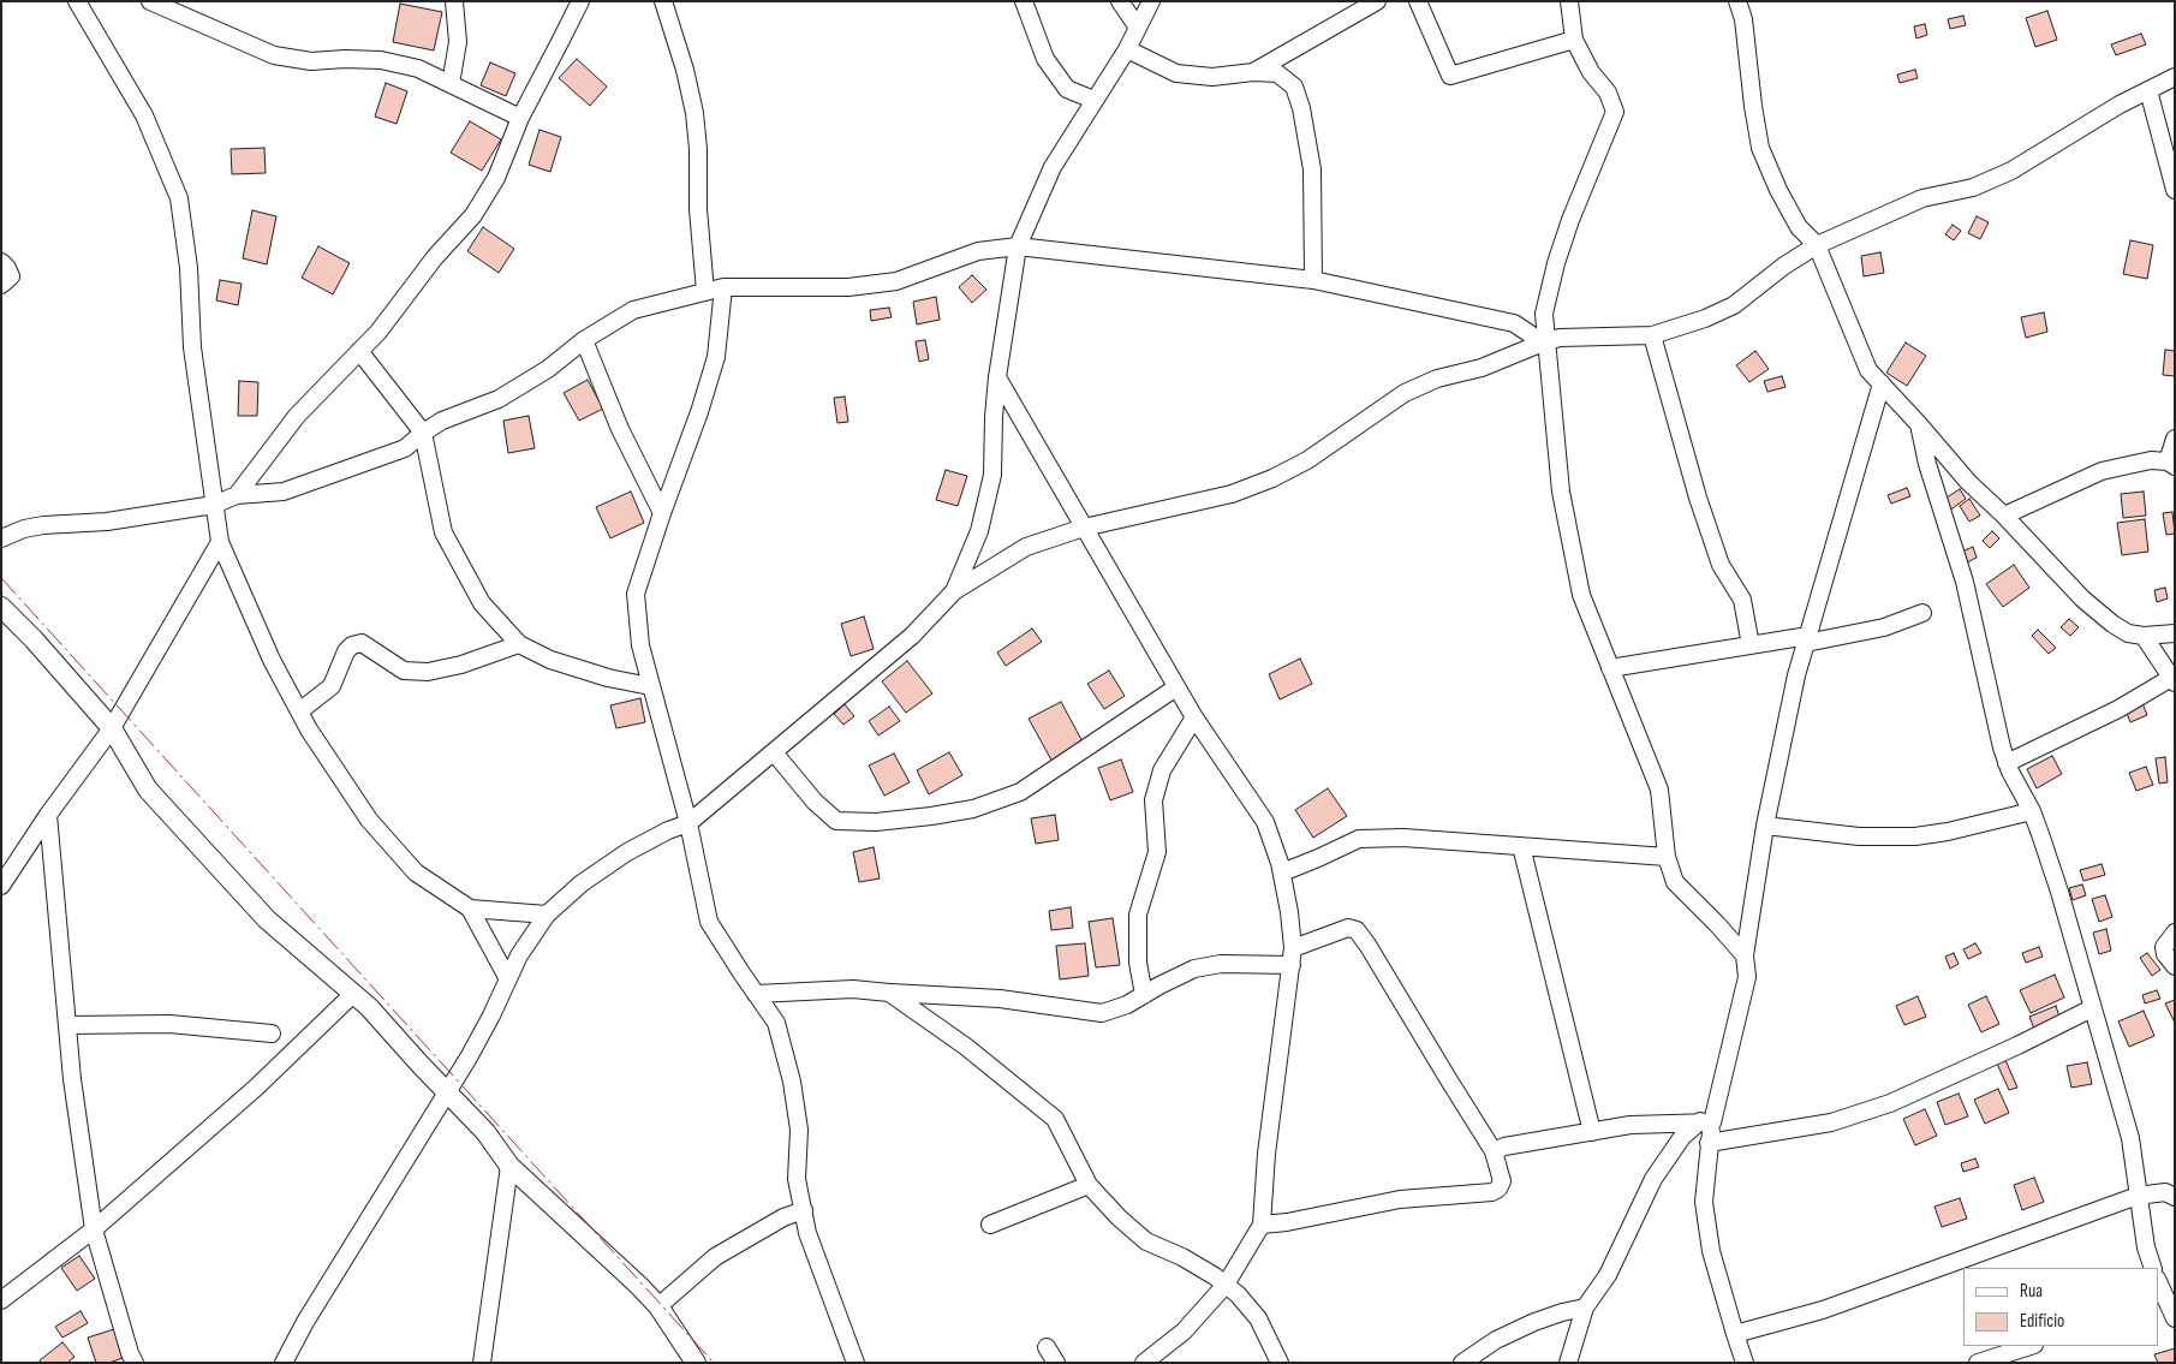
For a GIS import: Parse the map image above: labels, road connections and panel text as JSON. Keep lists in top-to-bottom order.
{
  "legend": ["Rua", "Edifício"]
}
